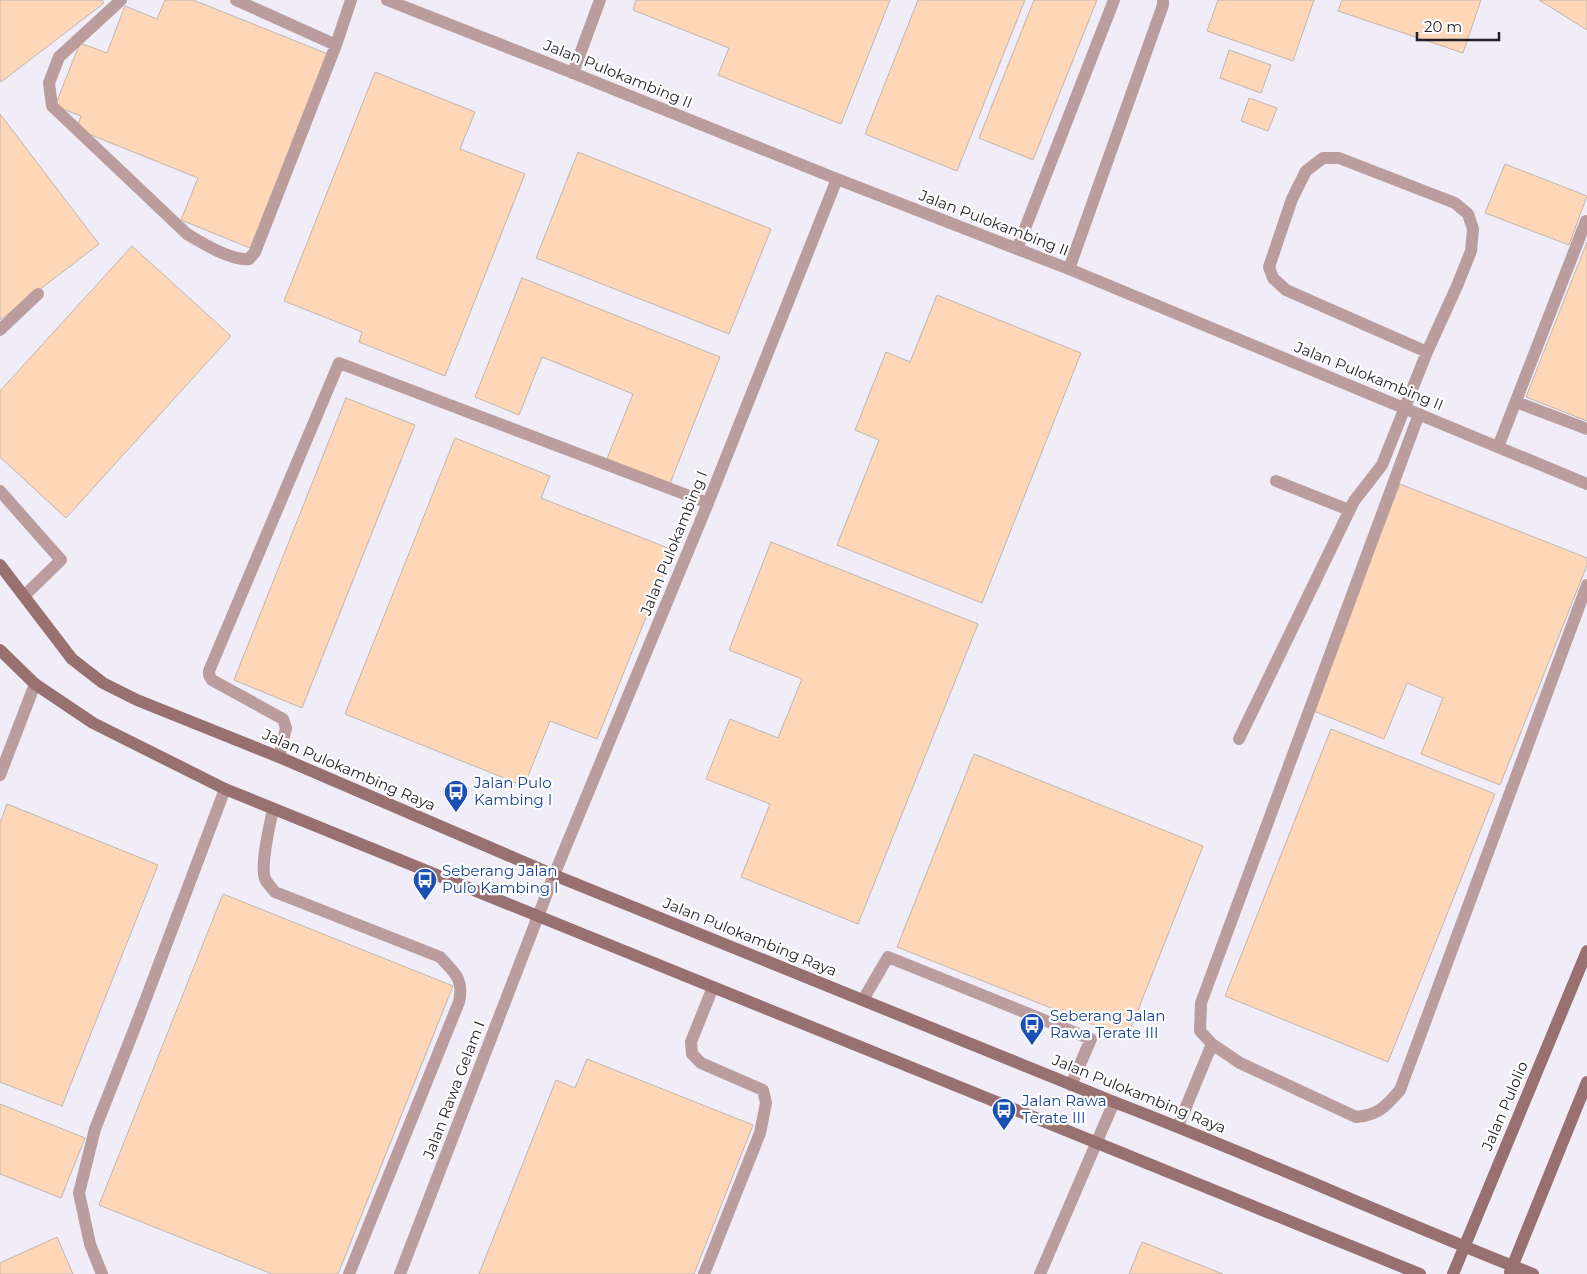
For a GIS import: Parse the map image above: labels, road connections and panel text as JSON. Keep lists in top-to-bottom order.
{
  "streets": {
    "street": [
      "Jalan Pulokambing II",
      "Jalan Pulokambing I",
      "Jalan Pulokambing Raya",
      "Jalan Rawa Gelam I",
      "Jalan Pulolio"
    ]
  },
  "crossings": [
    ["Jalan Pulokambing II", "Jalan Pulokambing I"],
    ["Jalan Pulokambing I", "Jalan Pulokambing Raya"],
    ["Jalan Pulokambing I", "Jalan Rawa Gelam I"],
    ["Jalan Pulokambing Raya", "Jalan Pulolio"]
  ],
  "places": {
    "bus stop": [
      "Jalan Pulo Kambing I",
      "Seberang Jalan Pulo Kambing I",
      "Seberang Jalan Rawa Terate III",
      "Jalan Rawa Terate III"
    ]
  },
  "scale_bar": "20 m"
}
